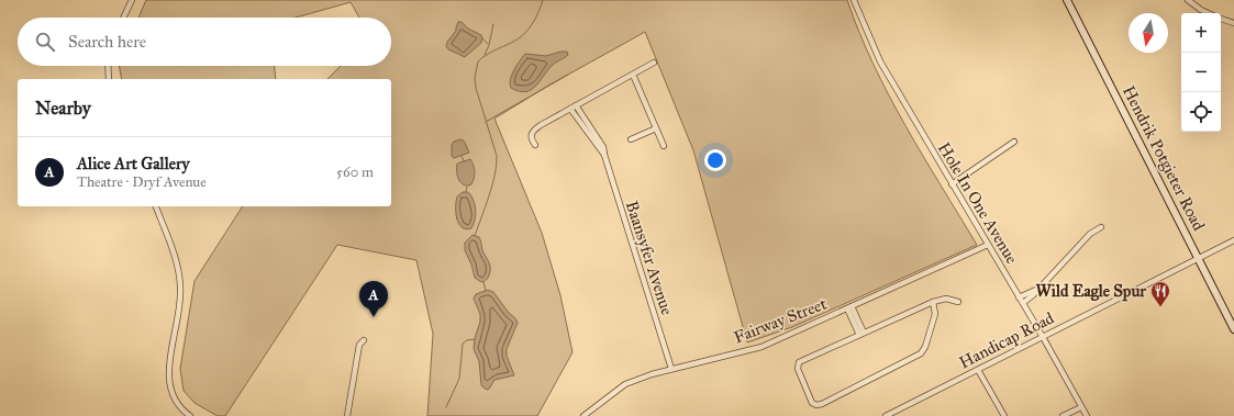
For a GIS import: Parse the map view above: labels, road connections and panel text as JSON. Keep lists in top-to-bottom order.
{
  "streets": {
    "main road": ["Hendrik Potgieter Road"],
    "street": [
      "Hole In One Avenue",
      "Baansyfer Avenue",
      "Fairway Street",
      "Handicap Road"
    ]
  },
  "crossings": [
    ["Hendrik Potgieter Road", "Handicap Road"],
    ["Hole In One Avenue", "Fairway Street"],
    ["Hole In One Avenue", "Handicap Road"],
    ["Baansyfer Avenue", "Fairway Street"]
  ],
  "places": {
    "restaurant": ["Wild Eagle Spur"]
  },
  "north": "bottom",
  "page": {
    "map_buttons": ["+", "−"],
    "search": "Search here",
    "heading": "Nearby",
    "list": [
      {
        "mark": "A",
        "name": "Alice Art Gallery",
        "note": "Theatre · Dryf Avenue",
        "value": "560 m"
      }
    ],
    "pins": "A"
  }
}
